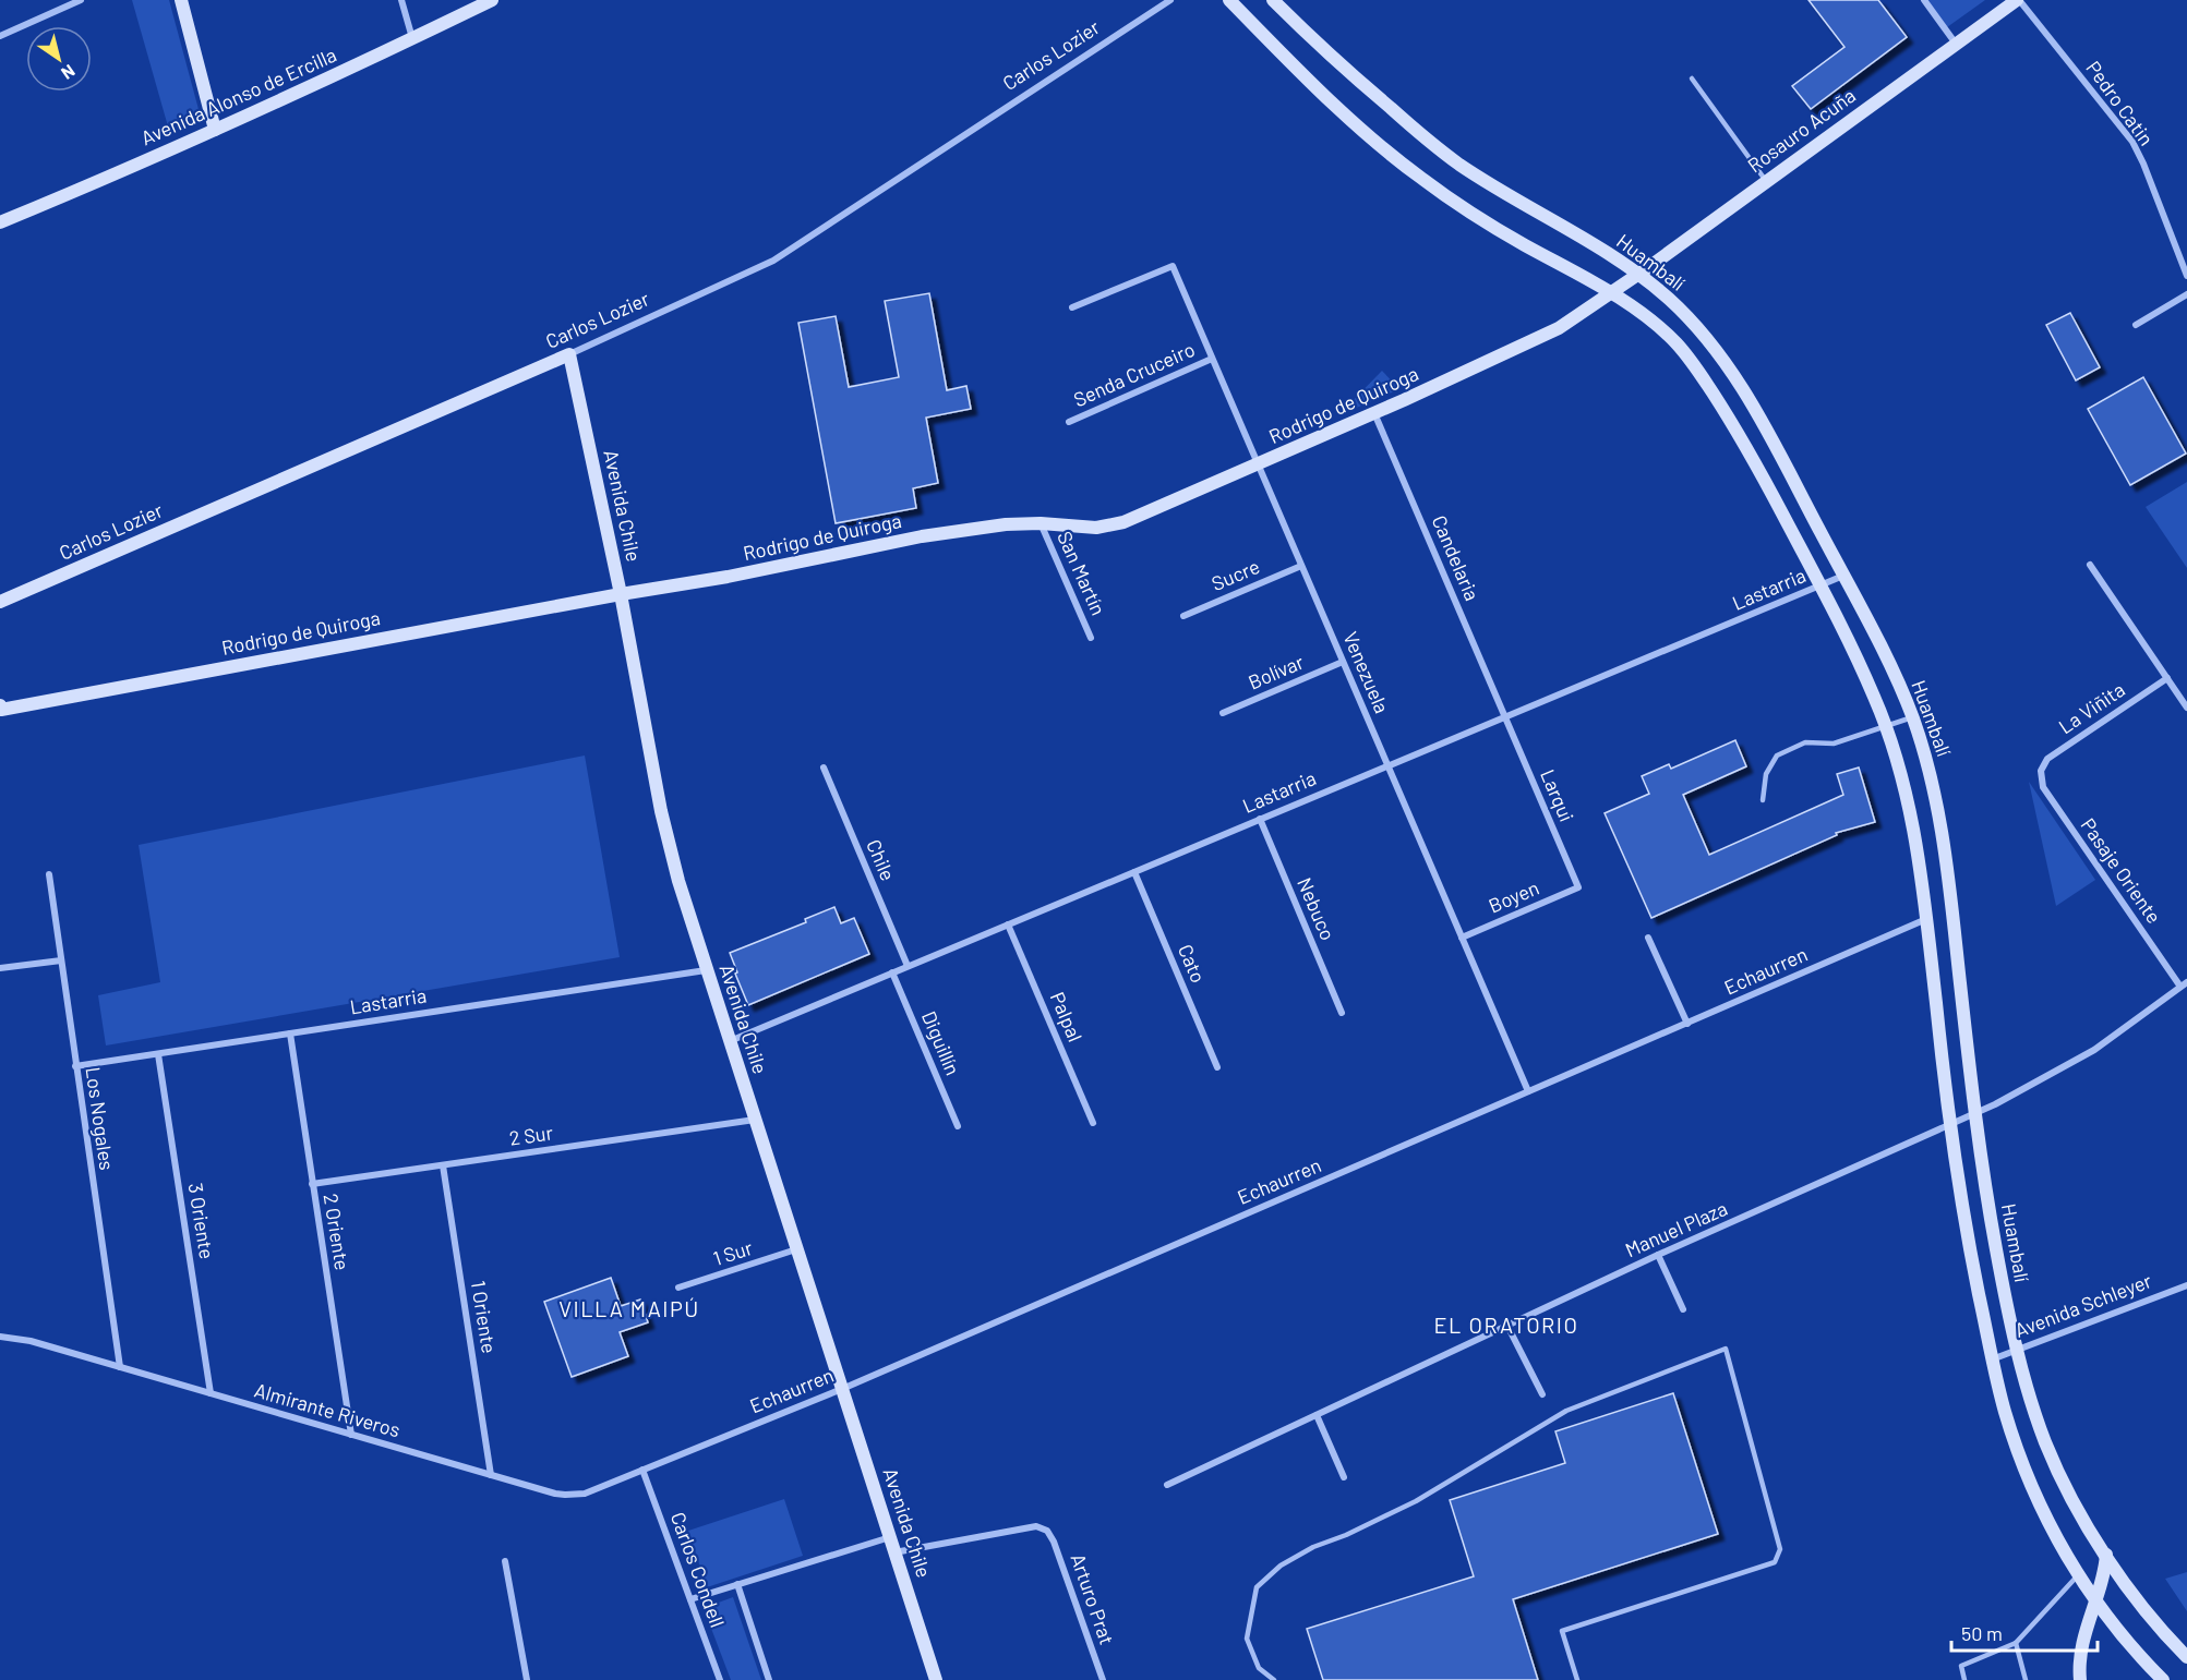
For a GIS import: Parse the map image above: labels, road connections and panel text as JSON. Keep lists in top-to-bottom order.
{
  "streets": {
    "main road": [
      "Carlos Lozier",
      "Avenida Alonso de Ercilla",
      "Rosauro Acuña",
      "Huambalí",
      "Rodrigo de Quiroga",
      "Avenida Chile"
    ],
    "street": [
      "Pedro Catin",
      "Senda Cruceiro",
      "Candelaria",
      "San Martín",
      "Sucre",
      "Lastarria",
      "Bolívar",
      "Venezuela",
      "La Viñita",
      "Larqui",
      "Chile",
      "Pasaje Oriente",
      "Boyen",
      "Nebuco",
      "Cato",
      "Echaurren",
      "Palpal",
      "Diguillín",
      "Los Nogales",
      "2 Sur",
      "3 Oriente",
      "Manuel Plaza",
      "2 Oriente",
      "1 Sur",
      "Avenida Schleyer",
      "1 Oriente",
      "Almirante Riveros",
      "Carlos Condell",
      "Arturo Prat"
    ]
  },
  "crossings": [
    ["Carlos Lozier", "Avenida Chile"],
    ["Pedro Catin", "Rosauro Acuña"],
    ["Rosauro Acuña", "Huambalí"],
    ["Rosauro Acuña", "Rodrigo de Quiroga"],
    ["Huambalí", "Lastarria"],
    ["Huambalí", "Manuel Plaza"],
    ["Huambalí", "Avenida Schleyer"],
    ["Senda Cruceiro", "Venezuela"],
    ["Rodrigo de Quiroga", "Avenida Chile"],
    ["Rodrigo de Quiroga", "Candelaria"],
    ["Rodrigo de Quiroga", "San Martín"],
    ["Rodrigo de Quiroga", "Venezuela"],
    ["Avenida Chile", "Lastarria"],
    ["Avenida Chile", "Echaurren"],
    ["Avenida Chile", "2 Sur"],
    ["Avenida Chile", "1 Sur"],
    ["Avenida Chile", "Arturo Prat"],
    ["Candelaria", "Lastarria"],
    ["Candelaria", "Larqui"],
    ["Sucre", "Venezuela"],
    ["Lastarria", "Venezuela"],
    ["Lastarria", "Larqui"],
    ["Lastarria", "Chile"],
    ["Lastarria", "Nebuco"],
    ["Lastarria", "Cato"],
    ["Lastarria", "Palpal"],
    ["Lastarria", "Diguillín"],
    ["Lastarria", "Los Nogales"],
    ["Lastarria", "3 Oriente"],
    ["Lastarria", "2 Oriente"],
    ["Bolívar", "Venezuela"],
    ["Venezuela", "Boyen"],
    ["Venezuela", "Echaurren"],
    ["La Viñita", "Pasaje Oriente"],
    ["Larqui", "Boyen"],
    ["Pasaje Oriente", "Manuel Plaza"],
    ["Echaurren", "Almirante Riveros"],
    ["Echaurren", "Carlos Condell"],
    ["Los Nogales", "Almirante Riveros"],
    ["2 Sur", "2 Oriente"],
    ["2 Sur", "1 Oriente"],
    ["3 Oriente", "Almirante Riveros"],
    ["2 Oriente", "Almirante Riveros"],
    ["1 Oriente", "Almirante Riveros"],
    ["Almirante Riveros", "Carlos Condell"]
  ],
  "districts": ["VILLA MAIPÚ", "EL ORATORIO"],
  "scale_bar": "50 m",
  "north": "bottom right"
}
